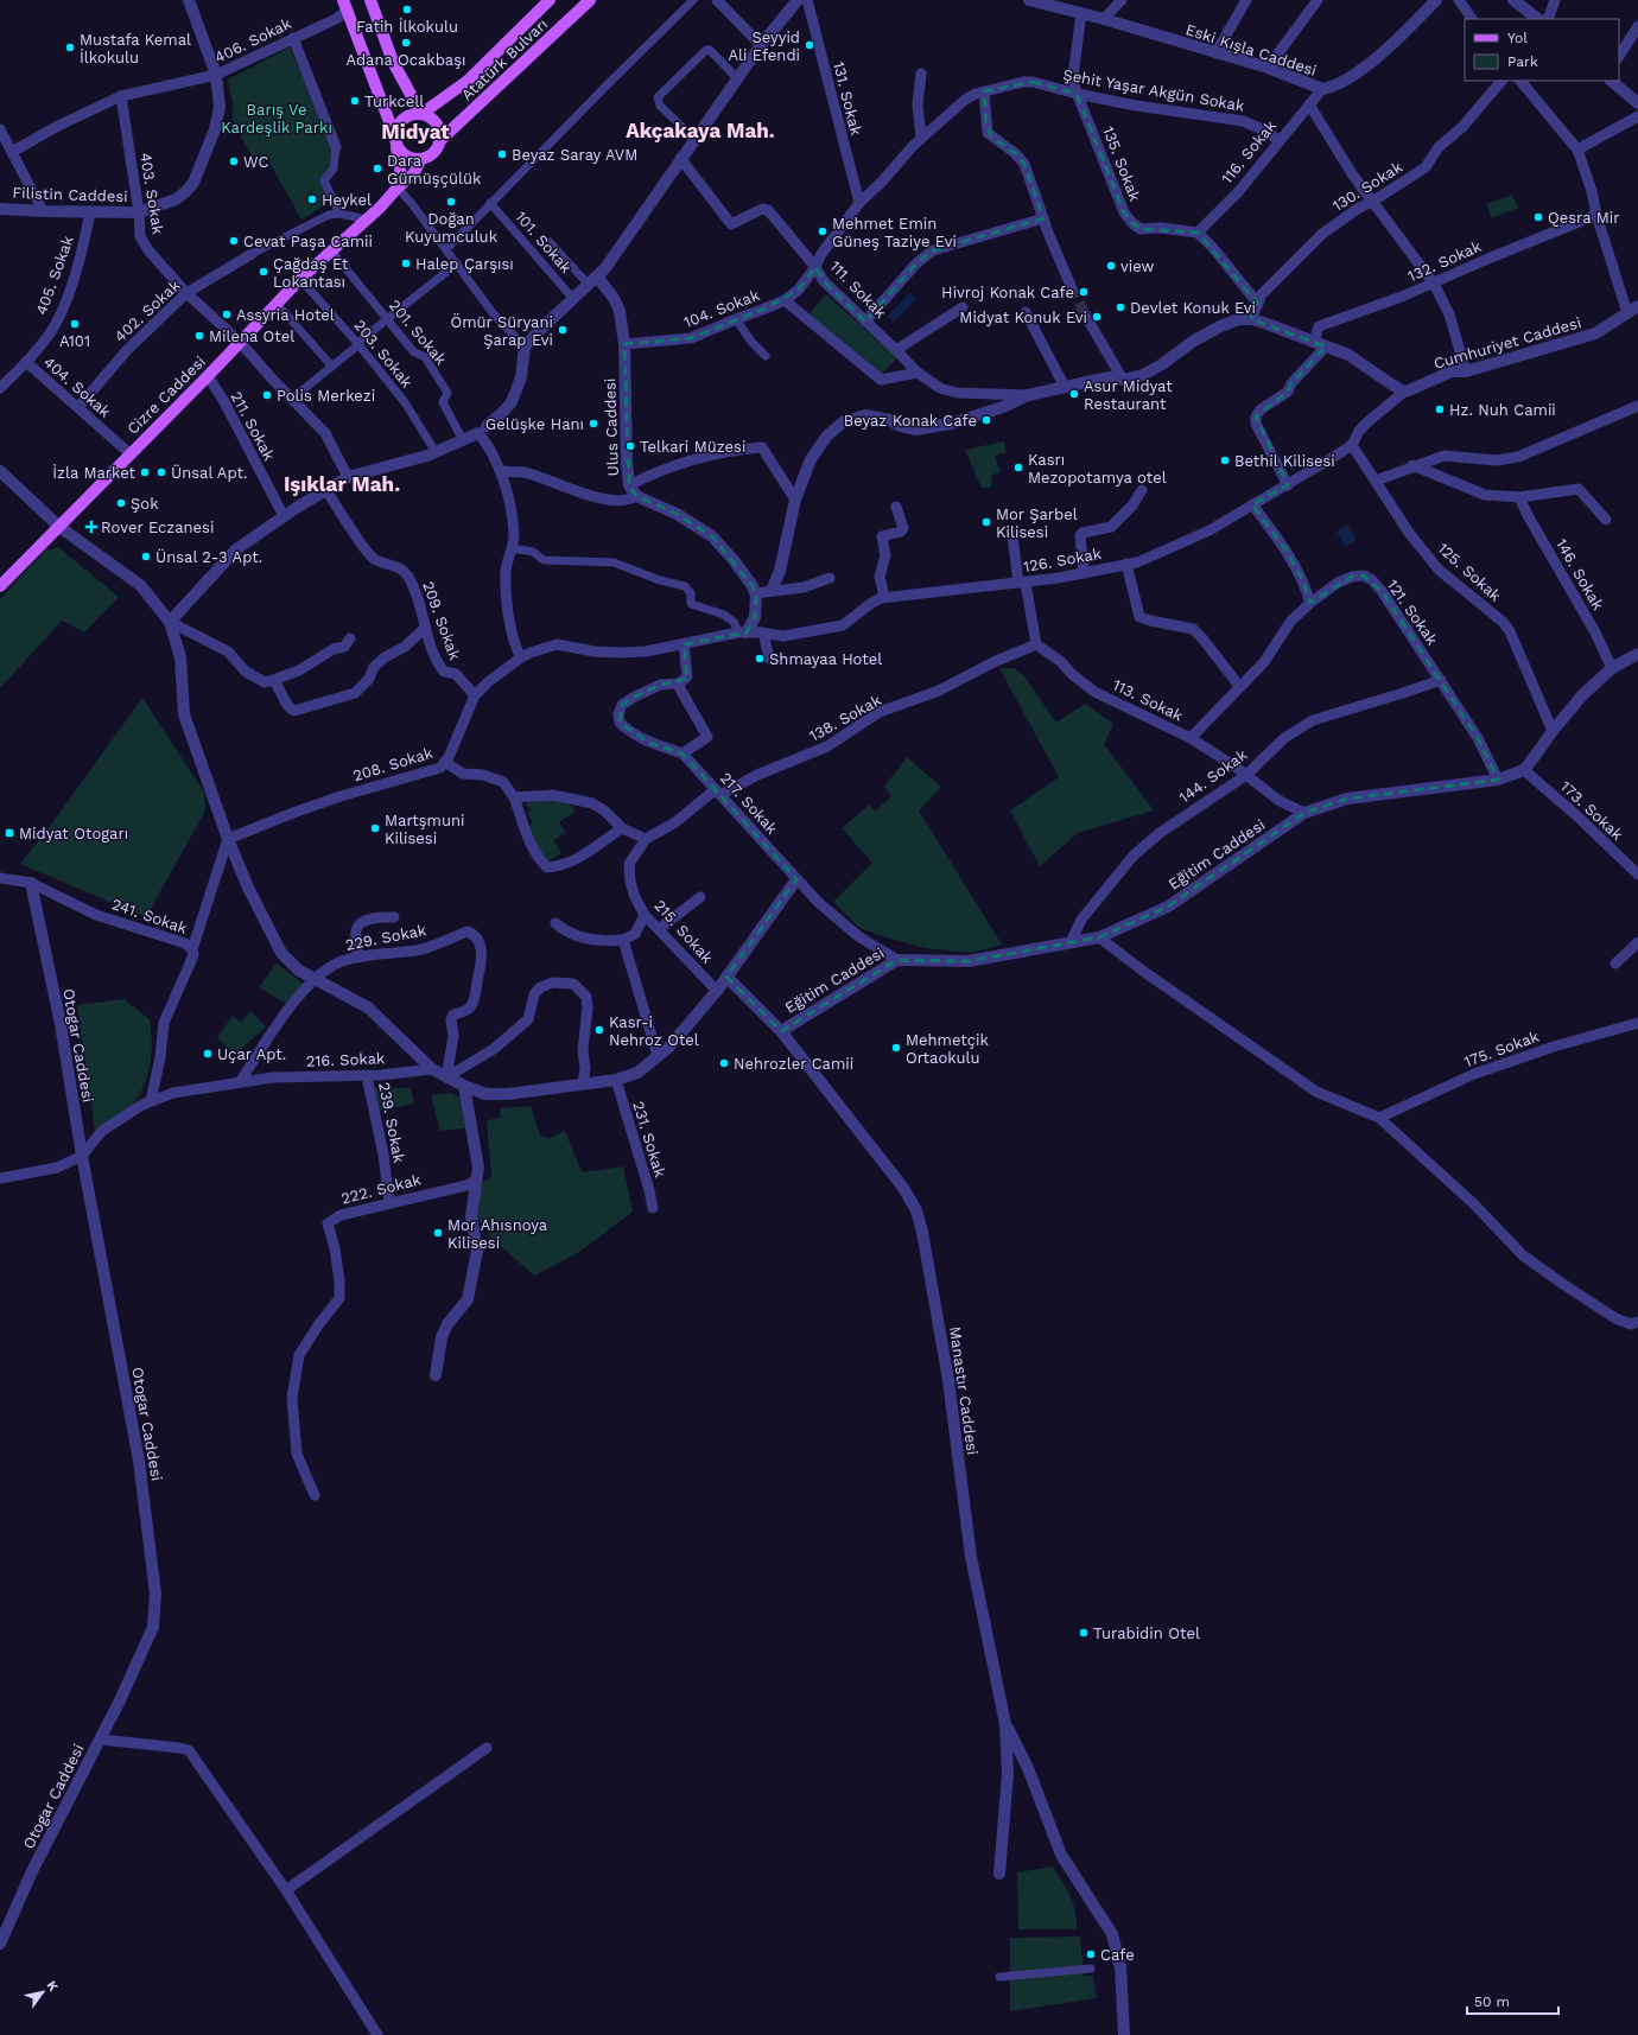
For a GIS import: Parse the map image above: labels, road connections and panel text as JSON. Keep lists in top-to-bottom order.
{
  "streets": {
    "main road": ["Atatürk Bulvarı", "Cizre Caddesi"],
    "street": [
      "406. Sokak",
      "Eski Kışla Caddesi",
      "Şehit Yaşar Akgün Sokak",
      "131. Sokak",
      "116. Sokak",
      "135. Sokak",
      "130. Sokak",
      "403. Sokak",
      "Filistin Caddesi",
      "101. Sokak",
      "132. Sokak",
      "405. Sokak",
      "111. Sokak",
      "104. Sokak",
      "402. Sokak",
      "201. Sokak",
      "Cumhuriyet Caddesi",
      "203. Sokak",
      "404. Sokak",
      "211. Sokak",
      "Ulus Caddesi",
      "126. Sokak",
      "125. Sokak",
      "146. Sokak",
      "121. Sokak",
      "209. Sokak",
      "113. Sokak",
      "138. Sokak",
      "208. Sokak",
      "144. Sokak",
      "217. Sokak",
      "173. Sokak",
      "Eğitim Caddesi",
      "241. Sokak",
      "215. Sokak",
      "229. Sokak",
      "Otogar Caddesi",
      "175. Sokak",
      "216. Sokak",
      "239. Sokak",
      "231. Sokak",
      "222. Sokak",
      "Manastır Caddesi"
    ]
  },
  "crossings": [
    ["406. Sokak", "403. Sokak"],
    ["Eski Kışla Caddesi", "116. Sokak"],
    ["Eski Kışla Caddesi", "135. Sokak"],
    ["Atatürk Bulvarı", "Cizre Caddesi"],
    ["Şehit Yaşar Akgün Sokak", "131. Sokak"],
    ["Şehit Yaşar Akgün Sokak", "116. Sokak"],
    ["Şehit Yaşar Akgün Sokak", "135. Sokak"],
    ["Şehit Yaşar Akgün Sokak", "111. Sokak"],
    ["Şehit Yaşar Akgün Sokak", "104. Sokak"],
    ["116. Sokak", "135. Sokak"],
    ["403. Sokak", "Filistin Caddesi"],
    ["403. Sokak", "402. Sokak"],
    ["403. Sokak", "Cizre Caddesi"],
    ["Filistin Caddesi", "405. Sokak"],
    ["405. Sokak", "404. Sokak"],
    ["111. Sokak", "104. Sokak"],
    ["104. Sokak", "Ulus Caddesi"],
    ["402. Sokak", "404. Sokak"],
    ["201. Sokak", "Cizre Caddesi"],
    ["Cumhuriyet Caddesi", "126. Sokak"],
    ["203. Sokak", "Cizre Caddesi"],
    ["404. Sokak", "Cizre Caddesi"],
    ["Cizre Caddesi", "211. Sokak"],
    ["126. Sokak", "125. Sokak"],
    ["126. Sokak", "208. Sokak"],
    ["121. Sokak", "113. Sokak"],
    ["121. Sokak", "144. Sokak"],
    ["121. Sokak", "Eğitim Caddesi"],
    ["209. Sokak", "208. Sokak"],
    ["113. Sokak", "138. Sokak"],
    ["113. Sokak", "144. Sokak"],
    ["113. Sokak", "Eğitim Caddesi"],
    ["138. Sokak", "217. Sokak"],
    ["138. Sokak", "215. Sokak"],
    ["144. Sokak", "Eğitim Caddesi"],
    ["217. Sokak", "Eğitim Caddesi"],
    ["217. Sokak", "215. Sokak"],
    ["173. Sokak", "Eğitim Caddesi"],
    ["Eğitim Caddesi", "Manastır Caddesi"],
    ["241. Sokak", "Otogar Caddesi"],
    ["241. Sokak", "216. Sokak"],
    ["229. Sokak", "216. Sokak"],
    ["Otogar Caddesi", "216. Sokak"],
    ["216. Sokak", "239. Sokak"],
    ["239. Sokak", "222. Sokak"]
  ],
  "districts": ["Akçakaya Mah.", "Midyat", "Işıklar Mah."],
  "parks": ["Barış Ve Kardeşlik Parkı"],
  "places": {
    "other": [
      "Fatih İlkokulu",
      "Adana Ocakbaşı",
      "Seyyid Ali Efendi",
      "Mustafa Kemal İlkokulu",
      "Turkcell",
      "Beyaz Saray AVM",
      "WC",
      "Dara Gümüşçülük",
      "Heykel",
      "Doğan Kuyumculuk",
      "Qesra Mir",
      "Mehmet Emin Güneş Taziye Evi",
      "Cevat Paşa Camii",
      "Halep Çarşısı",
      "view",
      "Çağdaş Et Lokantası",
      "Hivroj Konak Cafe",
      "Devlet Konuk Evi",
      "Assyria Hotel",
      "Midyat Konuk Evi",
      "A101",
      "Ömür Süryani Şarap Evi",
      "Milena Otel",
      "Asur Midyat Restaurant",
      "Polis Merkezi",
      "Hz. Nuh Camii",
      "Beyaz Konak Cafe",
      "Gelüşke Hanı",
      "Telkari Müzesi",
      "Bethil Kilisesi",
      "Kasrı Mezopotamya otel",
      "İzla Market",
      "Ünsal Apt.",
      "Şok",
      "Mor Şarbel Kilisesi",
      "Ünsal 2-3 Apt.",
      "Shmayaa Hotel",
      "Martşmuni Kilisesi",
      "Kasr-i Nehroz Otel",
      "Mehmetçik Ortaokulu",
      "Uçar Apt.",
      "Nehrozler Camii",
      "Mor Ahısnoya Kilisesi",
      "Turabidin Otel",
      "Cafe"
    ],
    "health": ["Rover Eczanesi"],
    "transit": ["Midyat Otogarı"]
  },
  "legend": ["Yol", "Park"],
  "scale_bar": "50 m",
  "north": "top right"
}
